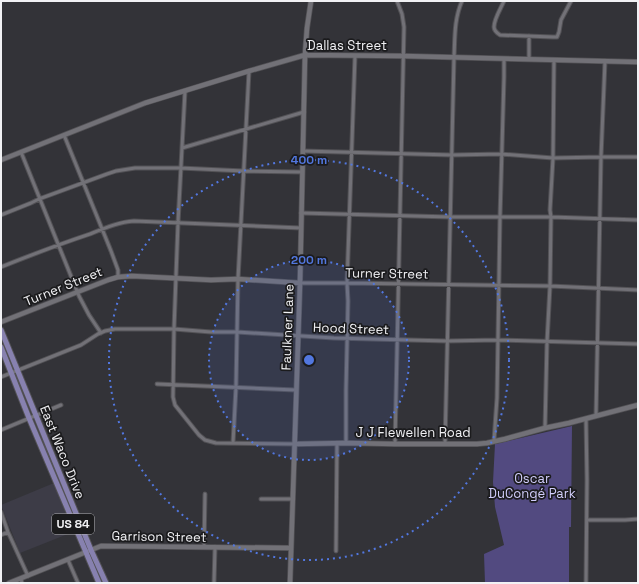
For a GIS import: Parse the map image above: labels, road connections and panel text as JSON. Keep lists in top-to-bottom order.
{
  "streets": {
    "main road": ["East Waco Drive", "US 84"],
    "street": [
      "Dallas Street",
      "Turner Street",
      "Faulkner Lane",
      "Hood Street",
      "J J Flewellen Road",
      "Garrison Street"
    ]
  },
  "crossings": [
    ["Dallas Street", "Faulkner Lane"],
    ["Dallas Street", "J J Flewellen Road"],
    ["Turner Street", "Faulkner Lane"],
    ["Turner Street", "J J Flewellen Road"],
    ["Faulkner Lane", "Hood Street"],
    ["Faulkner Lane", "J J Flewellen Road"],
    ["Faulkner Lane", "Garrison Street"],
    ["Hood Street", "J J Flewellen Road"],
    ["Hood Street", "East Waco Drive"],
    ["East Waco Drive", "Garrison Street"]
  ],
  "parks": ["Oscar DuCongé Park"],
  "rings": ["400 m", "200 m"]
}
